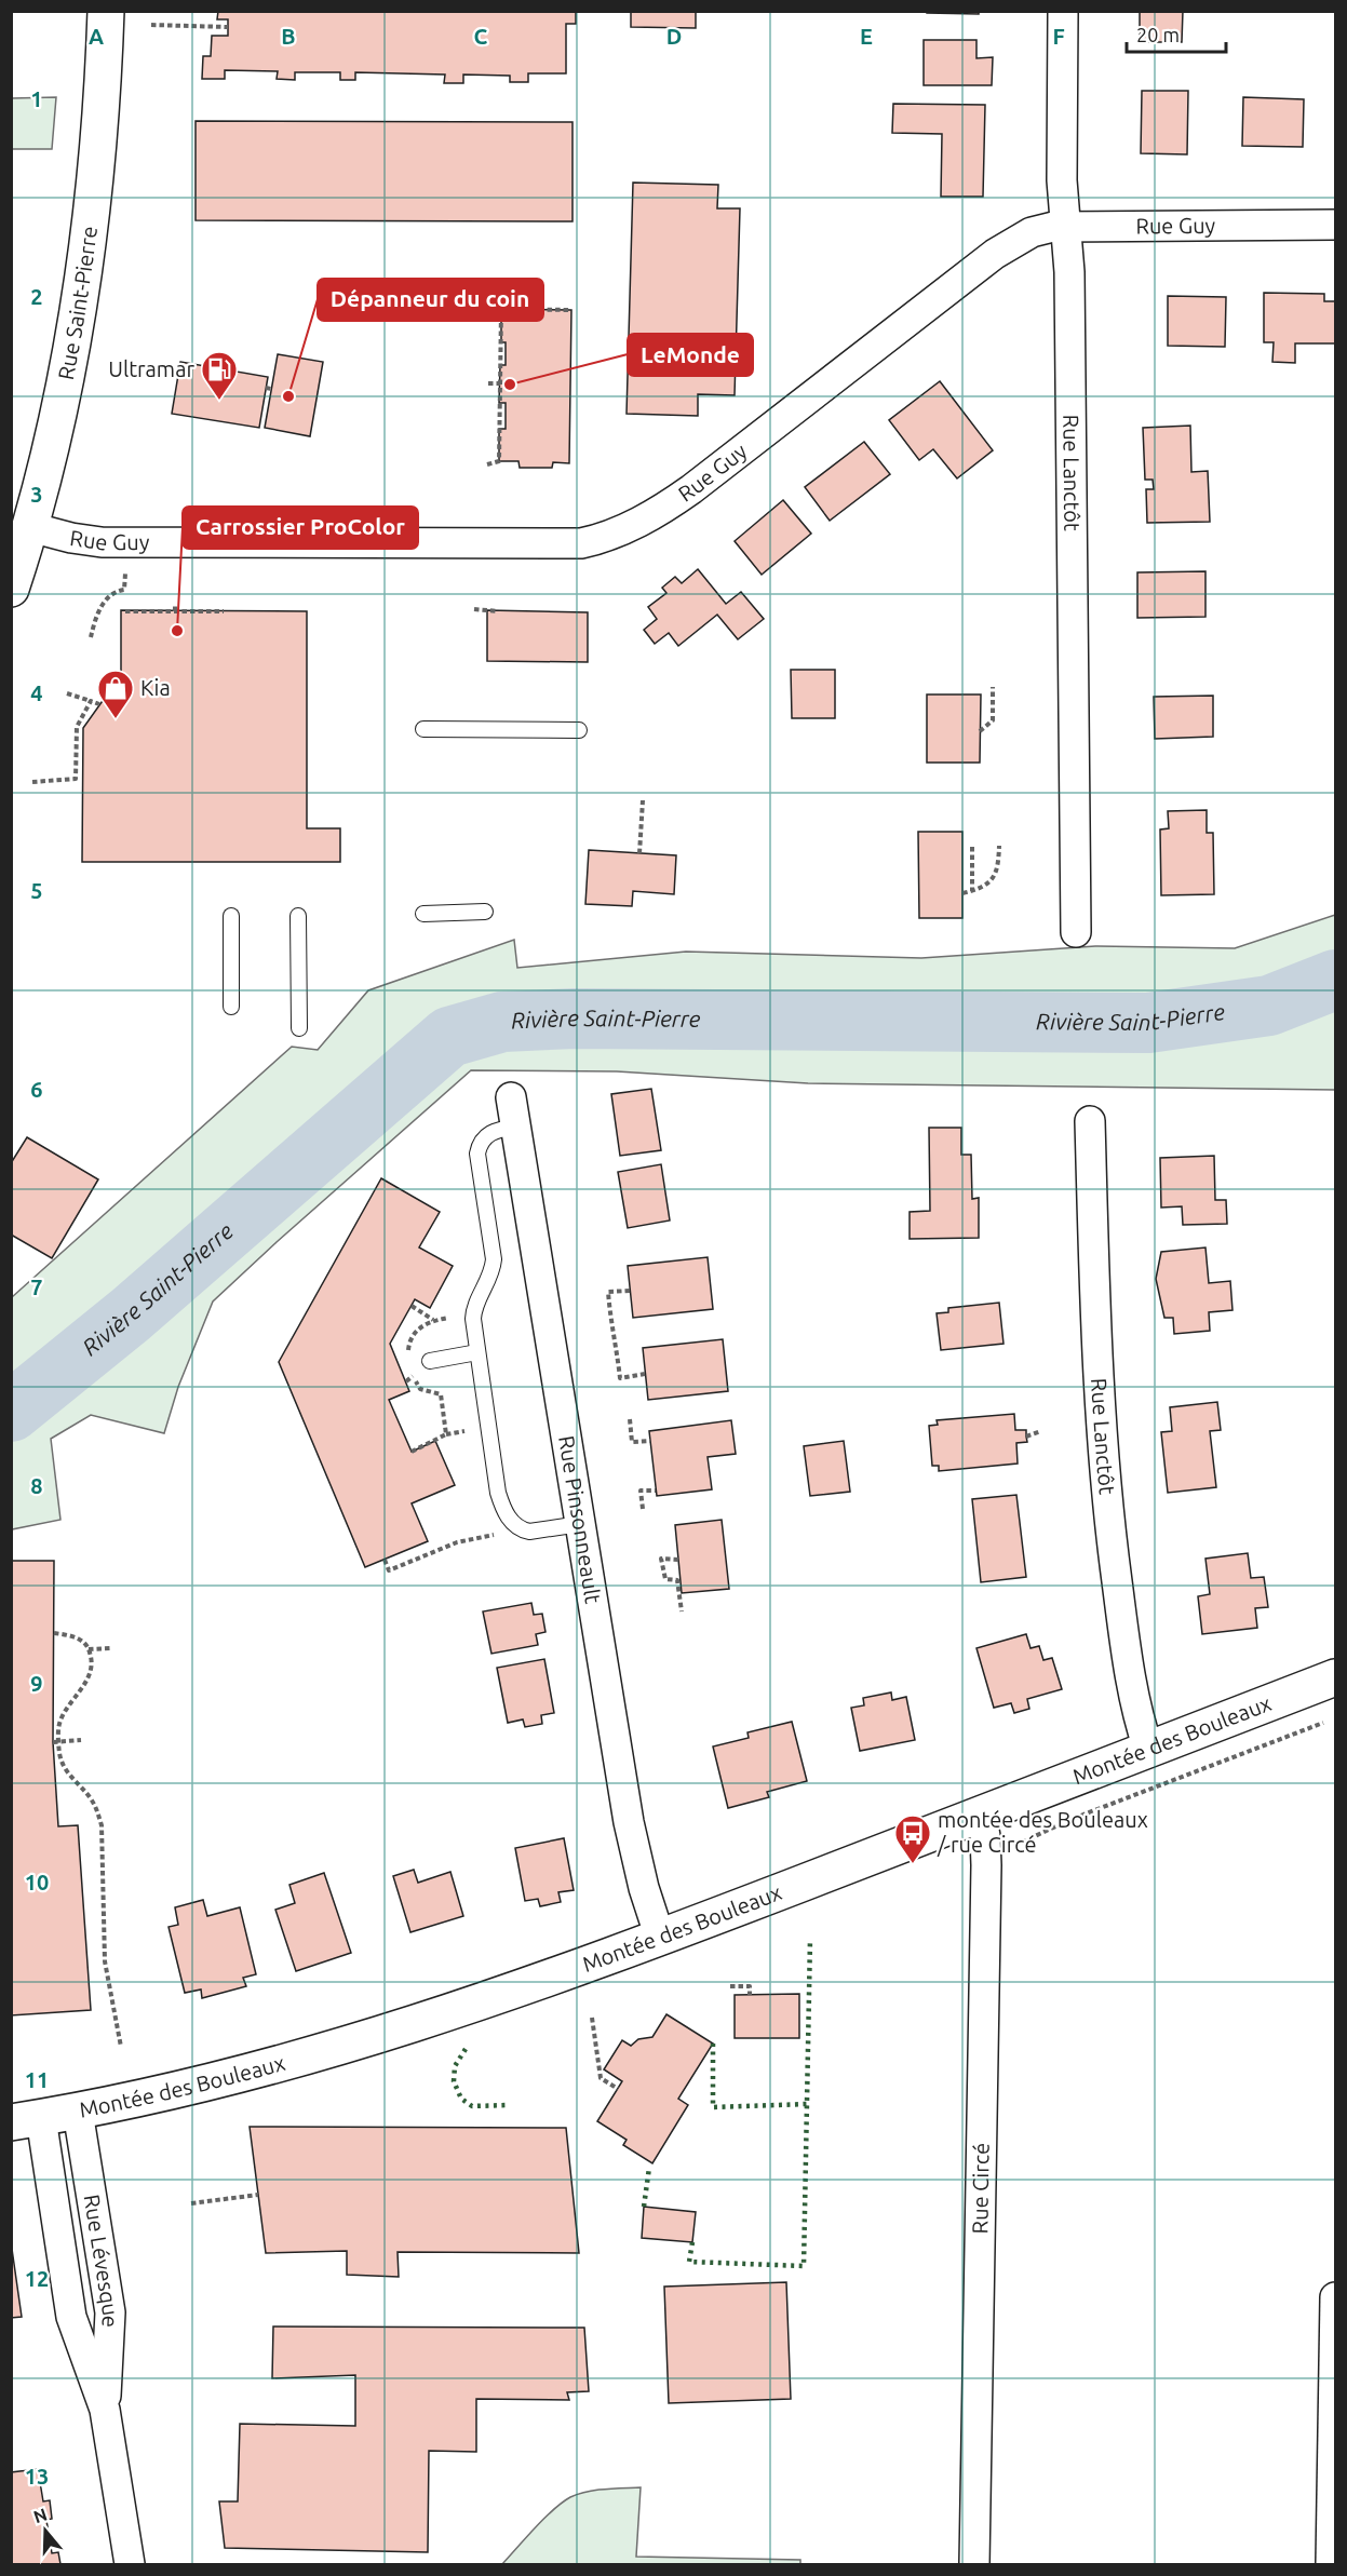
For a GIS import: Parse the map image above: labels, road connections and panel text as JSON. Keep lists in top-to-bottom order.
{
  "streets": {
    "street": [
      "Rue Guy",
      "Rue Saint-Pierre",
      "Rue Lanctôt",
      "Rue Pinsonneault",
      "Montée des Bouleaux",
      "Rue Circé",
      "Rue Lévesque"
    ]
  },
  "crossings": [
    ["Rue Guy", "Rue Saint-Pierre"],
    ["Rue Guy", "Rue Lanctôt"],
    ["Rue Lanctôt", "Montée des Bouleaux"],
    ["Rue Pinsonneault", "Montée des Bouleaux"],
    ["Montée des Bouleaux", "Rue Circé"],
    ["Montée des Bouleaux", "Rue Lévesque"]
  ],
  "water": ["Rivière Saint-Pierre"],
  "places": {
    "other": ["LeMonde", "Dépanneur du coin", "Carrossier ProColor"],
    "fuel station": ["Ultramar"],
    "shop": ["Kia"],
    "bus stop": ["montée des Bouleaux / rue Circé"]
  },
  "scale_bar": "20 m",
  "north": "top",
  "grid": {
    "columns": [
      "A",
      "B",
      "C",
      "D",
      "E",
      "F"
    ],
    "rows": [
      "1",
      "2",
      "3",
      "4",
      "5",
      "6",
      "7",
      "8",
      "9",
      "10",
      "11",
      "12",
      "13"
    ]
  }
}
